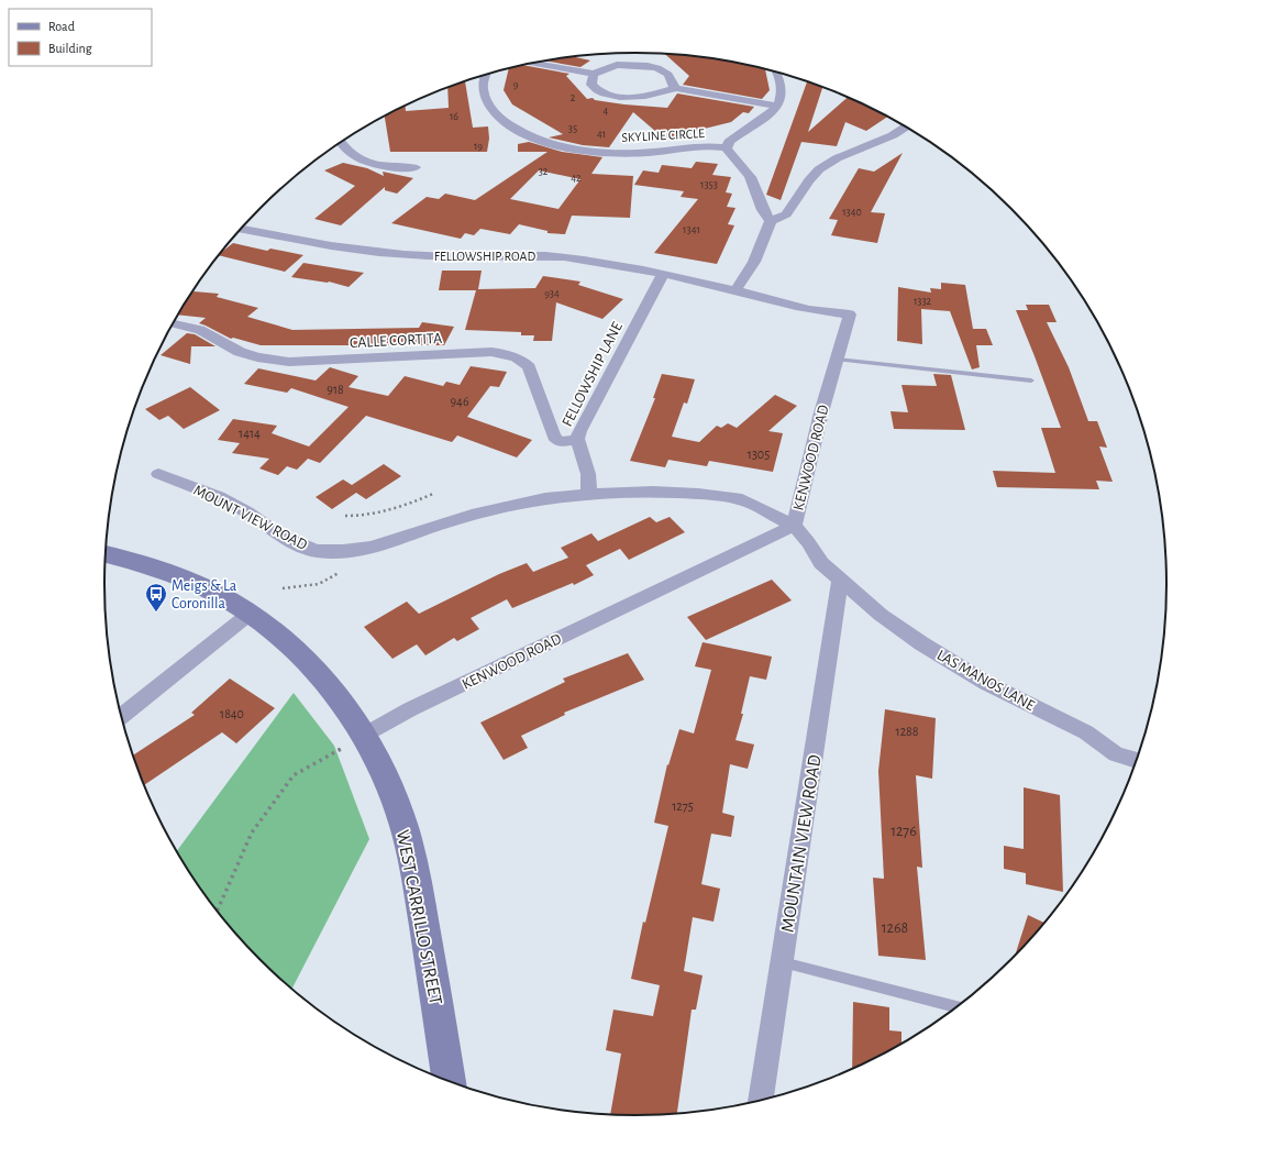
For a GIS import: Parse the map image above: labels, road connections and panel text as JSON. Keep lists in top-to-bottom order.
{
  "streets": {
    "main road": ["WEST CARRILLO STREET"],
    "street": [
      "SKYLINE CIRCLE",
      "FELLOWSHIP ROAD",
      "CALLE CORTITA",
      "FELLOWSHIP LANE",
      "KENWOOD ROAD",
      "MOUNT VIEW ROAD",
      "LAS MANOS LANE",
      "MOUNTAIN VIEW ROAD"
    ]
  },
  "crossings": [
    ["FELLOWSHIP ROAD", "FELLOWSHIP LANE"],
    ["FELLOWSHIP ROAD", "KENWOOD ROAD"],
    ["CALLE CORTITA", "FELLOWSHIP LANE"],
    ["FELLOWSHIP LANE", "MOUNT VIEW ROAD"],
    ["KENWOOD ROAD", "LAS MANOS LANE"],
    ["KENWOOD ROAD", "WEST CARRILLO STREET"],
    ["LAS MANOS LANE", "MOUNTAIN VIEW ROAD"]
  ],
  "places": {
    "bus stop": ["Meigs & La Coronilla"]
  },
  "house_numbers": [
    "9",
    "2",
    "4",
    "16",
    "35",
    "41",
    "19",
    "32",
    "42",
    "1353",
    "1340",
    "1341",
    "934",
    "1332",
    "918",
    "946",
    "1414",
    "1305",
    "1840",
    "1288",
    "1275",
    "1276",
    "1268"
  ],
  "legend": ["Road", "Building"]
}
